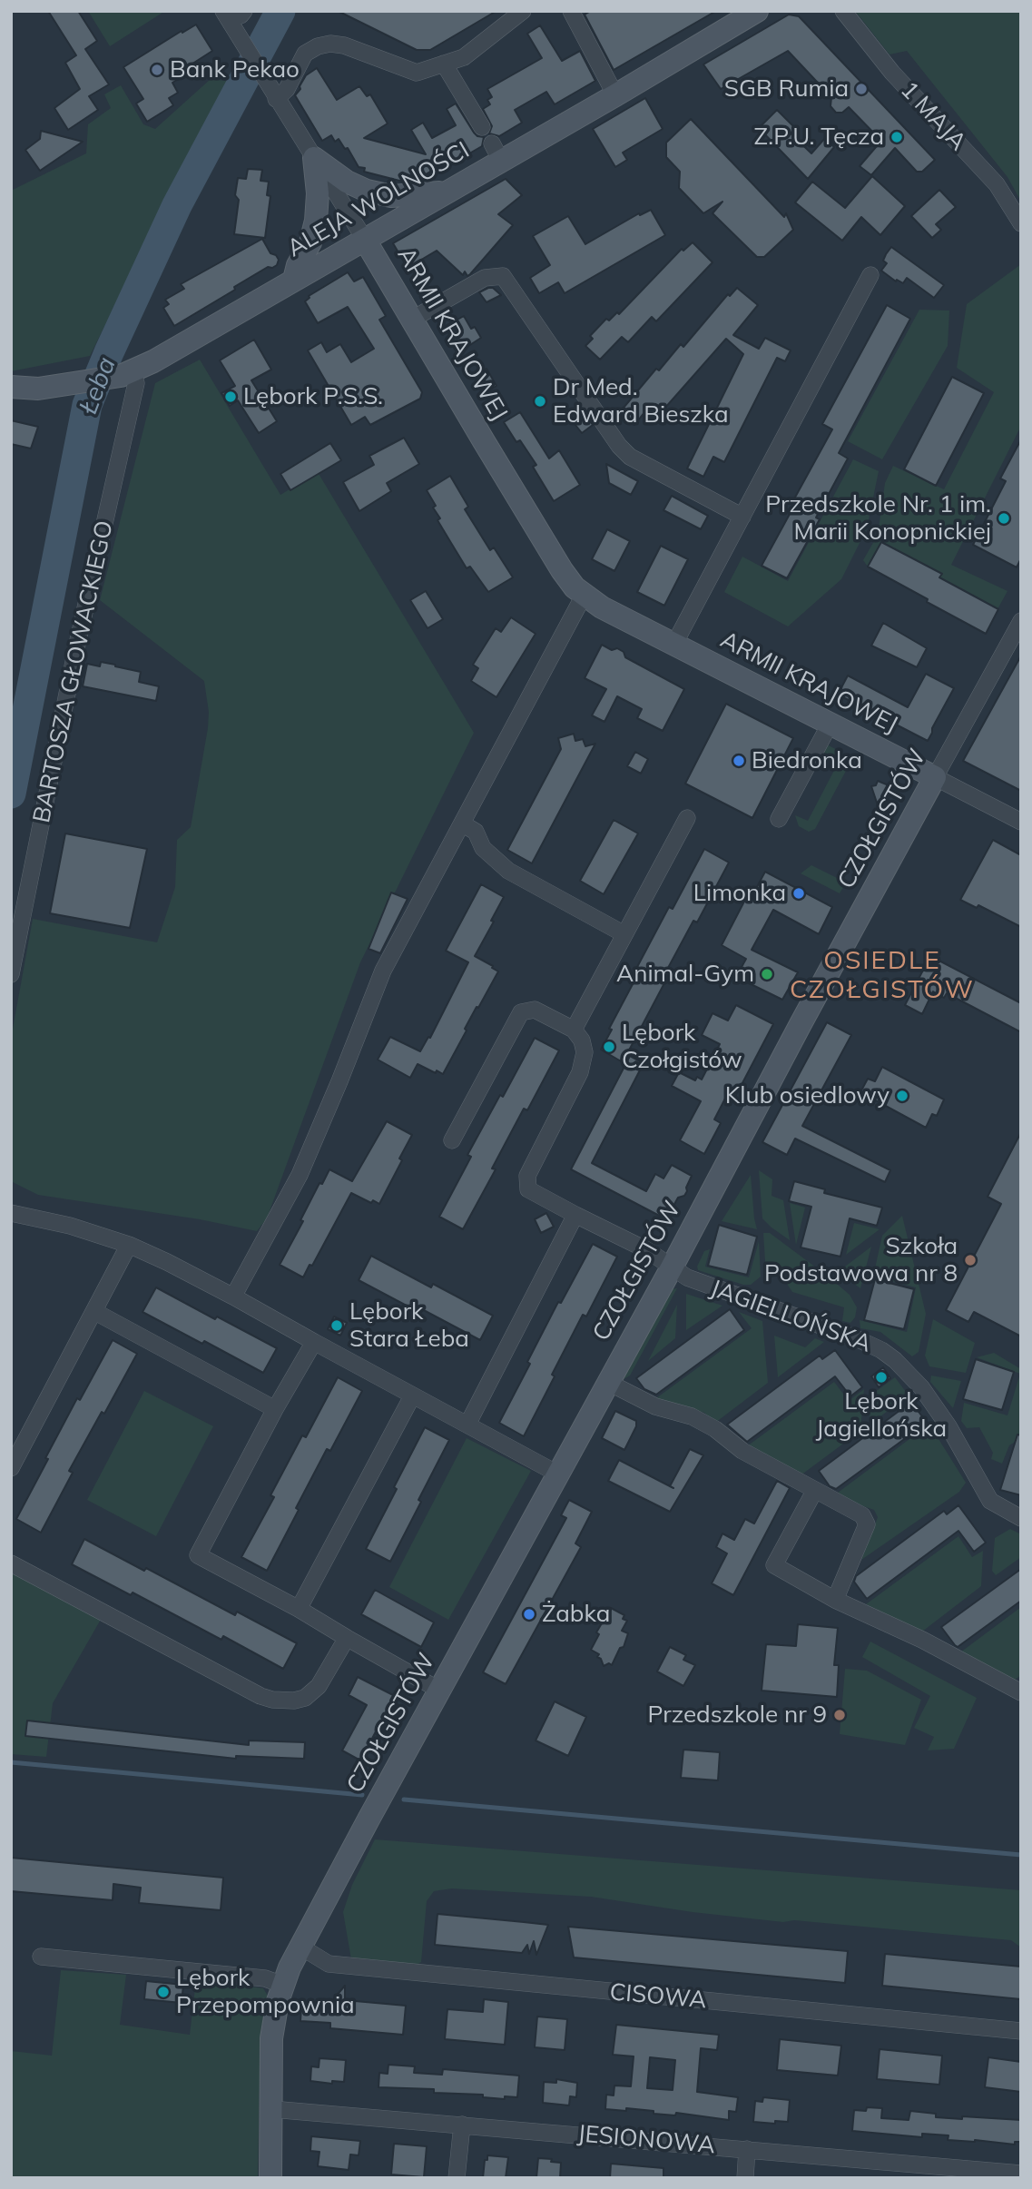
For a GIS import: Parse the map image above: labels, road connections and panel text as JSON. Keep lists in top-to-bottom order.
{
  "streets": {
    "street": [
      "1 MAJA",
      "ALEJA WOLNOŚCI",
      "ARMII KRAJOWEJ",
      "BARTOSZA GŁOWACKIEGO",
      "CZOŁGISTÓW",
      "JAGIELLOŃSKA",
      "CISOWA",
      "JESIONOWA"
    ]
  },
  "crossings": [
    ["ALEJA WOLNOŚCI", "ARMII KRAJOWEJ"],
    ["ALEJA WOLNOŚCI", "BARTOSZA GŁOWACKIEGO"],
    ["ARMII KRAJOWEJ", "CZOŁGISTÓW"],
    ["CZOŁGISTÓW", "JAGIELLOŃSKA"],
    ["CZOŁGISTÓW", "CISOWA"],
    ["CZOŁGISTÓW", "JESIONOWA"]
  ],
  "districts": ["OSIEDLE CZOŁGISTÓW"],
  "water": ["Łeba"],
  "places": [
    "Bank Pekao",
    "SGB Rumia",
    "Z.P.U. Tęcza",
    "Lębork P.S.S.",
    "Dr Med. Edward Bieszka",
    "Przedszkole Nr. 1 im. Marii Konopnickiej",
    "Biedronka",
    "Limonka",
    "Animal-Gym",
    "Lębork Czołgistów",
    "Klub osiedlowy",
    "Szkoła Podstawowa nr 8",
    "Lębork Stara Łeba",
    "Lębork Jagiellońska",
    "Żabka",
    "Przedszkole nr 9",
    "Lębork Przepompownia"
  ]
}
